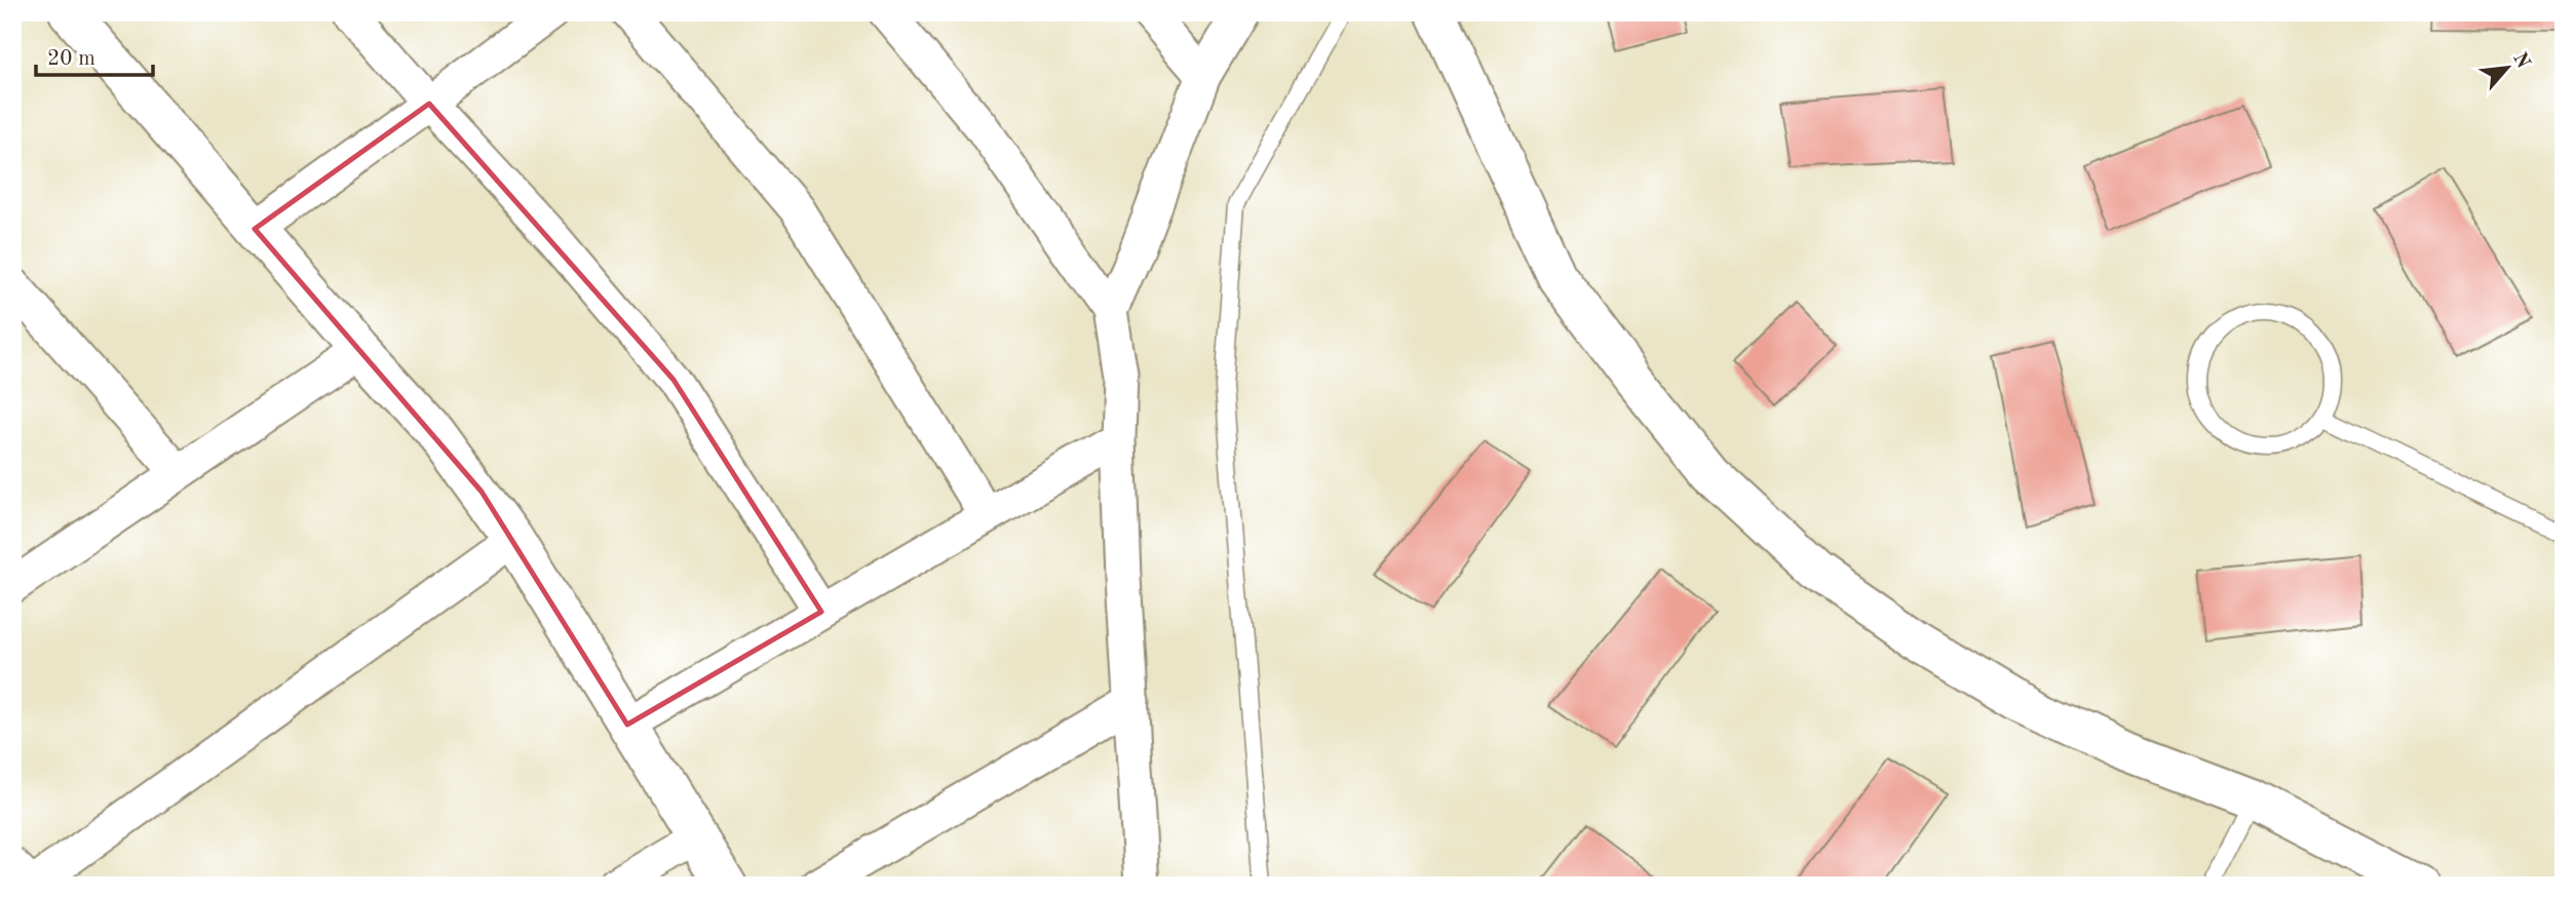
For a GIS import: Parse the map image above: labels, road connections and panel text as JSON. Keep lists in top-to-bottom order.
{
  "scale_bar": "20 m",
  "north": "top right"
}
